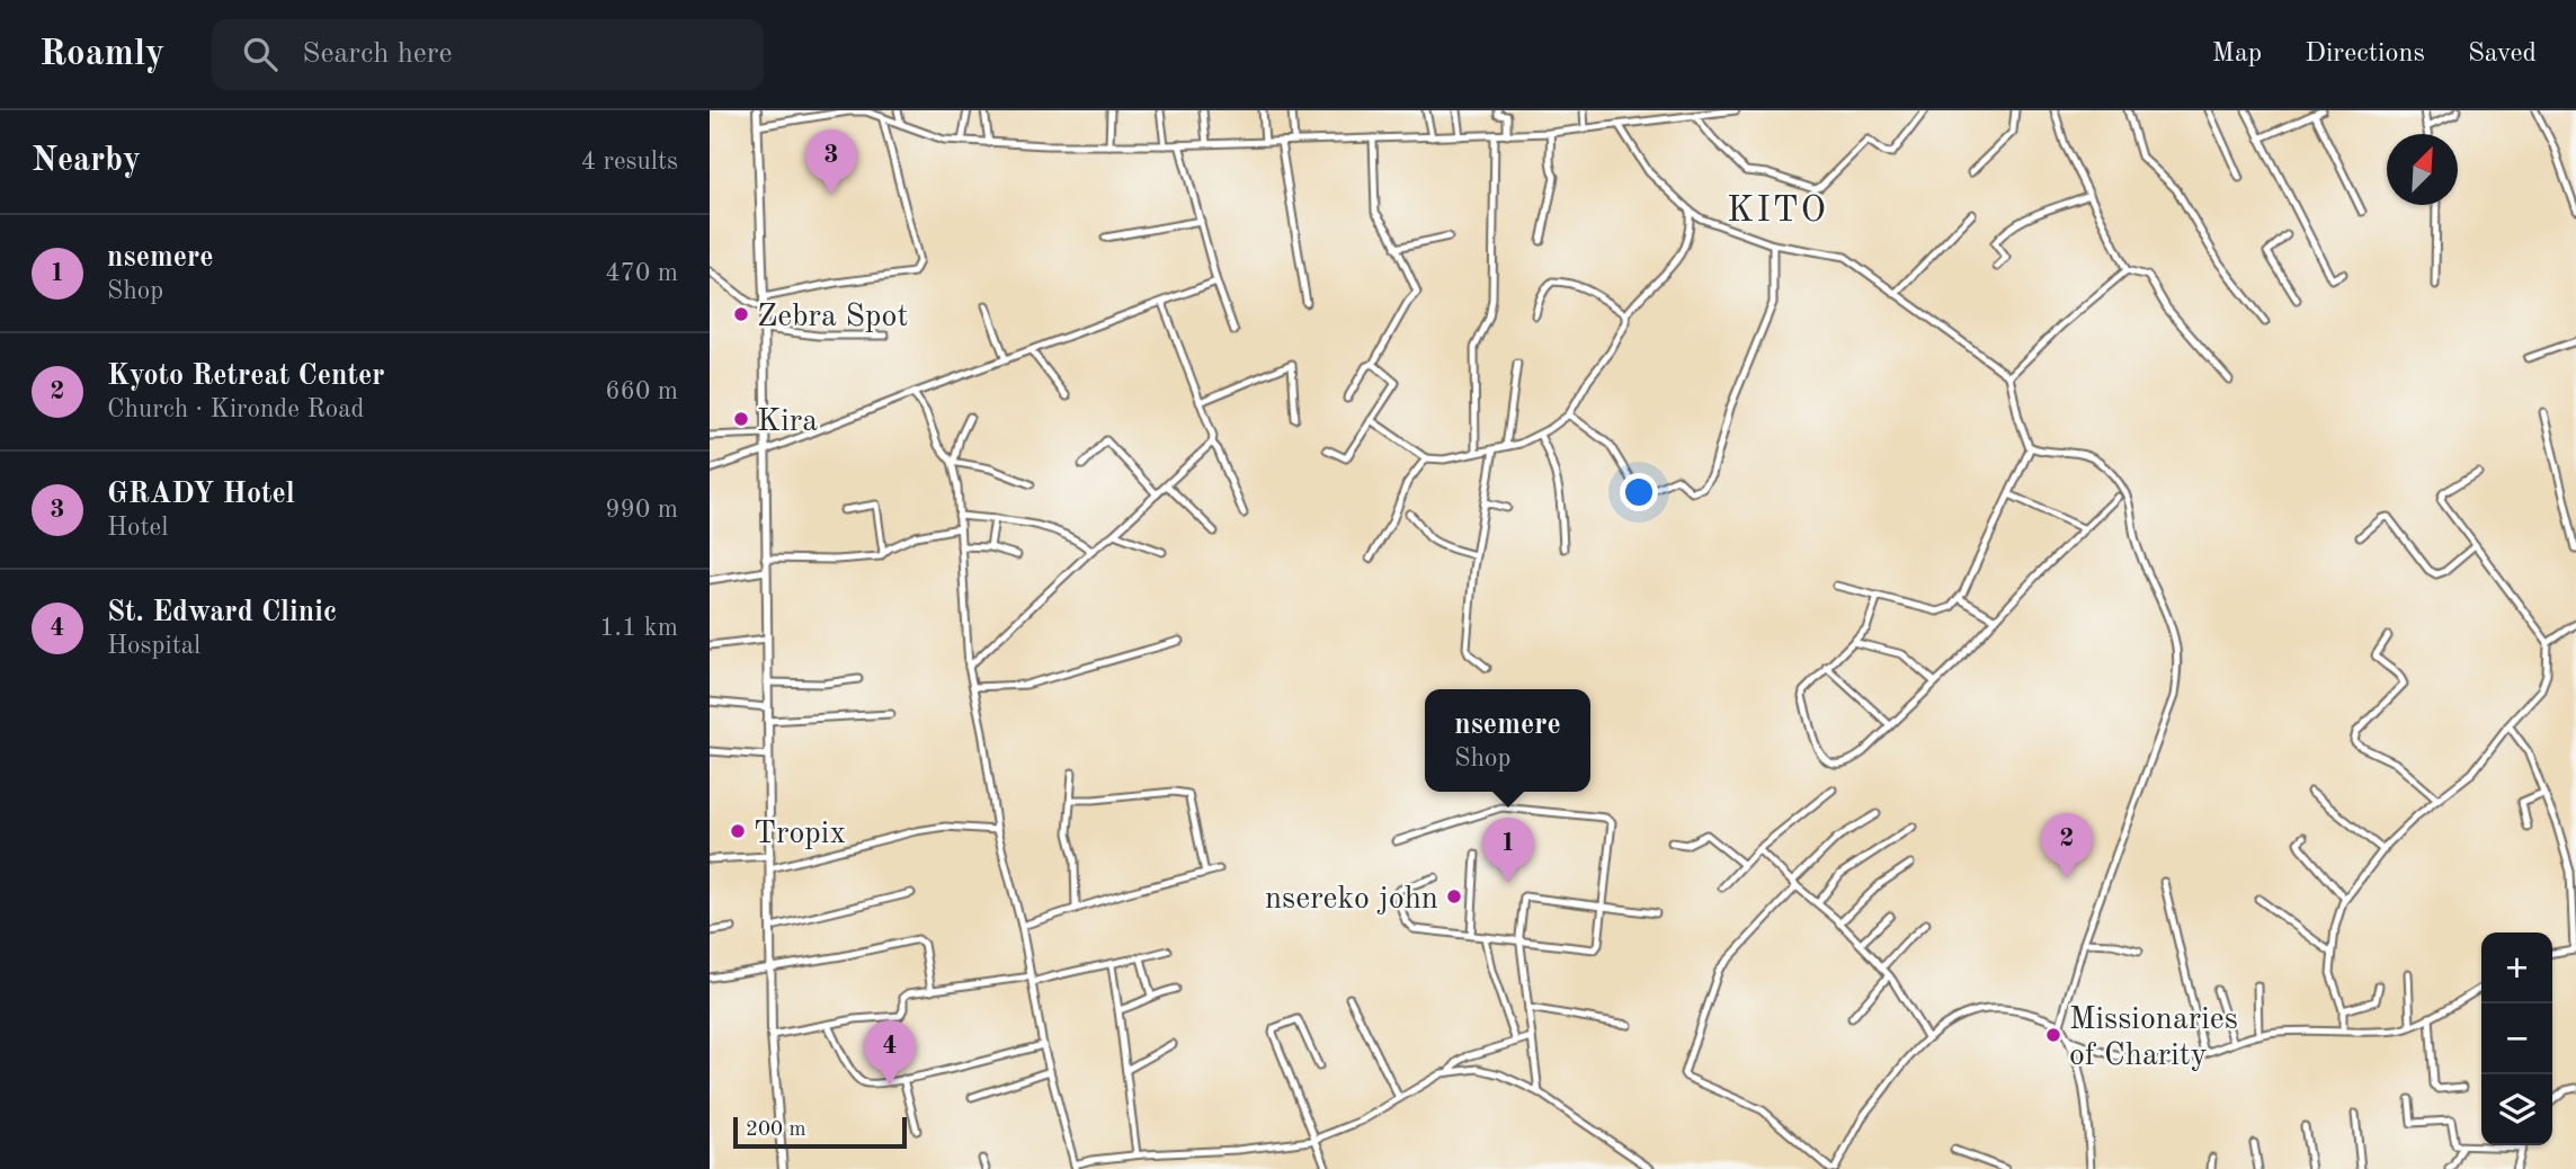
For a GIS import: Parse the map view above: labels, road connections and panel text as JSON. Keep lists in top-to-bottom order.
{
  "districts": ["KITO"],
  "places": [
    "Zebra Spot",
    "Kira",
    "Tropix",
    "nsereko john",
    "Missionaries of Charity"
  ],
  "scale_bar": "200 m",
  "north": "top right",
  "page": {
    "header": "Roamly",
    "search": "Search here",
    "nav": ["Map", "Directions", "Saved"],
    "heading": ["Nearby", "4 results"],
    "pins": [
      "3",
      "2",
      "1",
      "4"
    ],
    "list": [
      {
        "mark": "1",
        "name": "nsemere",
        "note": "Shop",
        "value": "470 m"
      },
      {
        "mark": "2",
        "name": "Kyoto Retreat Center",
        "note": "Church · Kironde Road",
        "value": "660 m"
      },
      {
        "mark": "3",
        "name": "GRADY Hotel",
        "note": "Hotel",
        "value": "990 m"
      },
      {
        "mark": "4",
        "name": "St. Edward Clinic",
        "note": "Hospital",
        "value": "1.1 km"
      }
    ],
    "popup": ["nsemere", "Shop"],
    "map_buttons": ["+", "−"],
    "scale": "200 m"
  }
}
